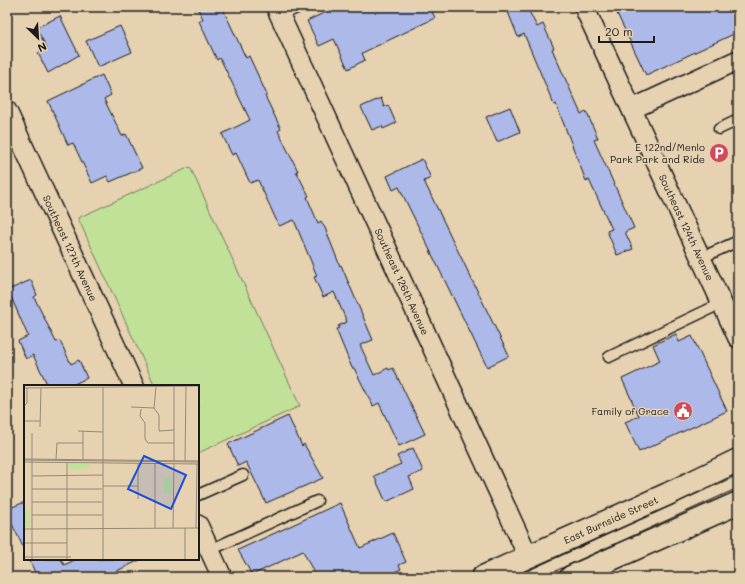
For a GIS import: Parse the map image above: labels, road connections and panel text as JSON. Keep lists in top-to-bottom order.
{
  "streets": {
    "street": [
      "Southeast 124th Avenue",
      "Southeast 127th Avenue",
      "Southeast 126th Avenue",
      "East Burnside Street"
    ]
  },
  "crossings": [
    ["Southeast 126th Avenue", "East Burnside Street"]
  ],
  "places": {
    "parking": ["E 122nd/Menlo Park Park and Ride"],
    "public building": ["Family of Grace"]
  },
  "scale_bar": "20 m",
  "north": "bottom right"
}
